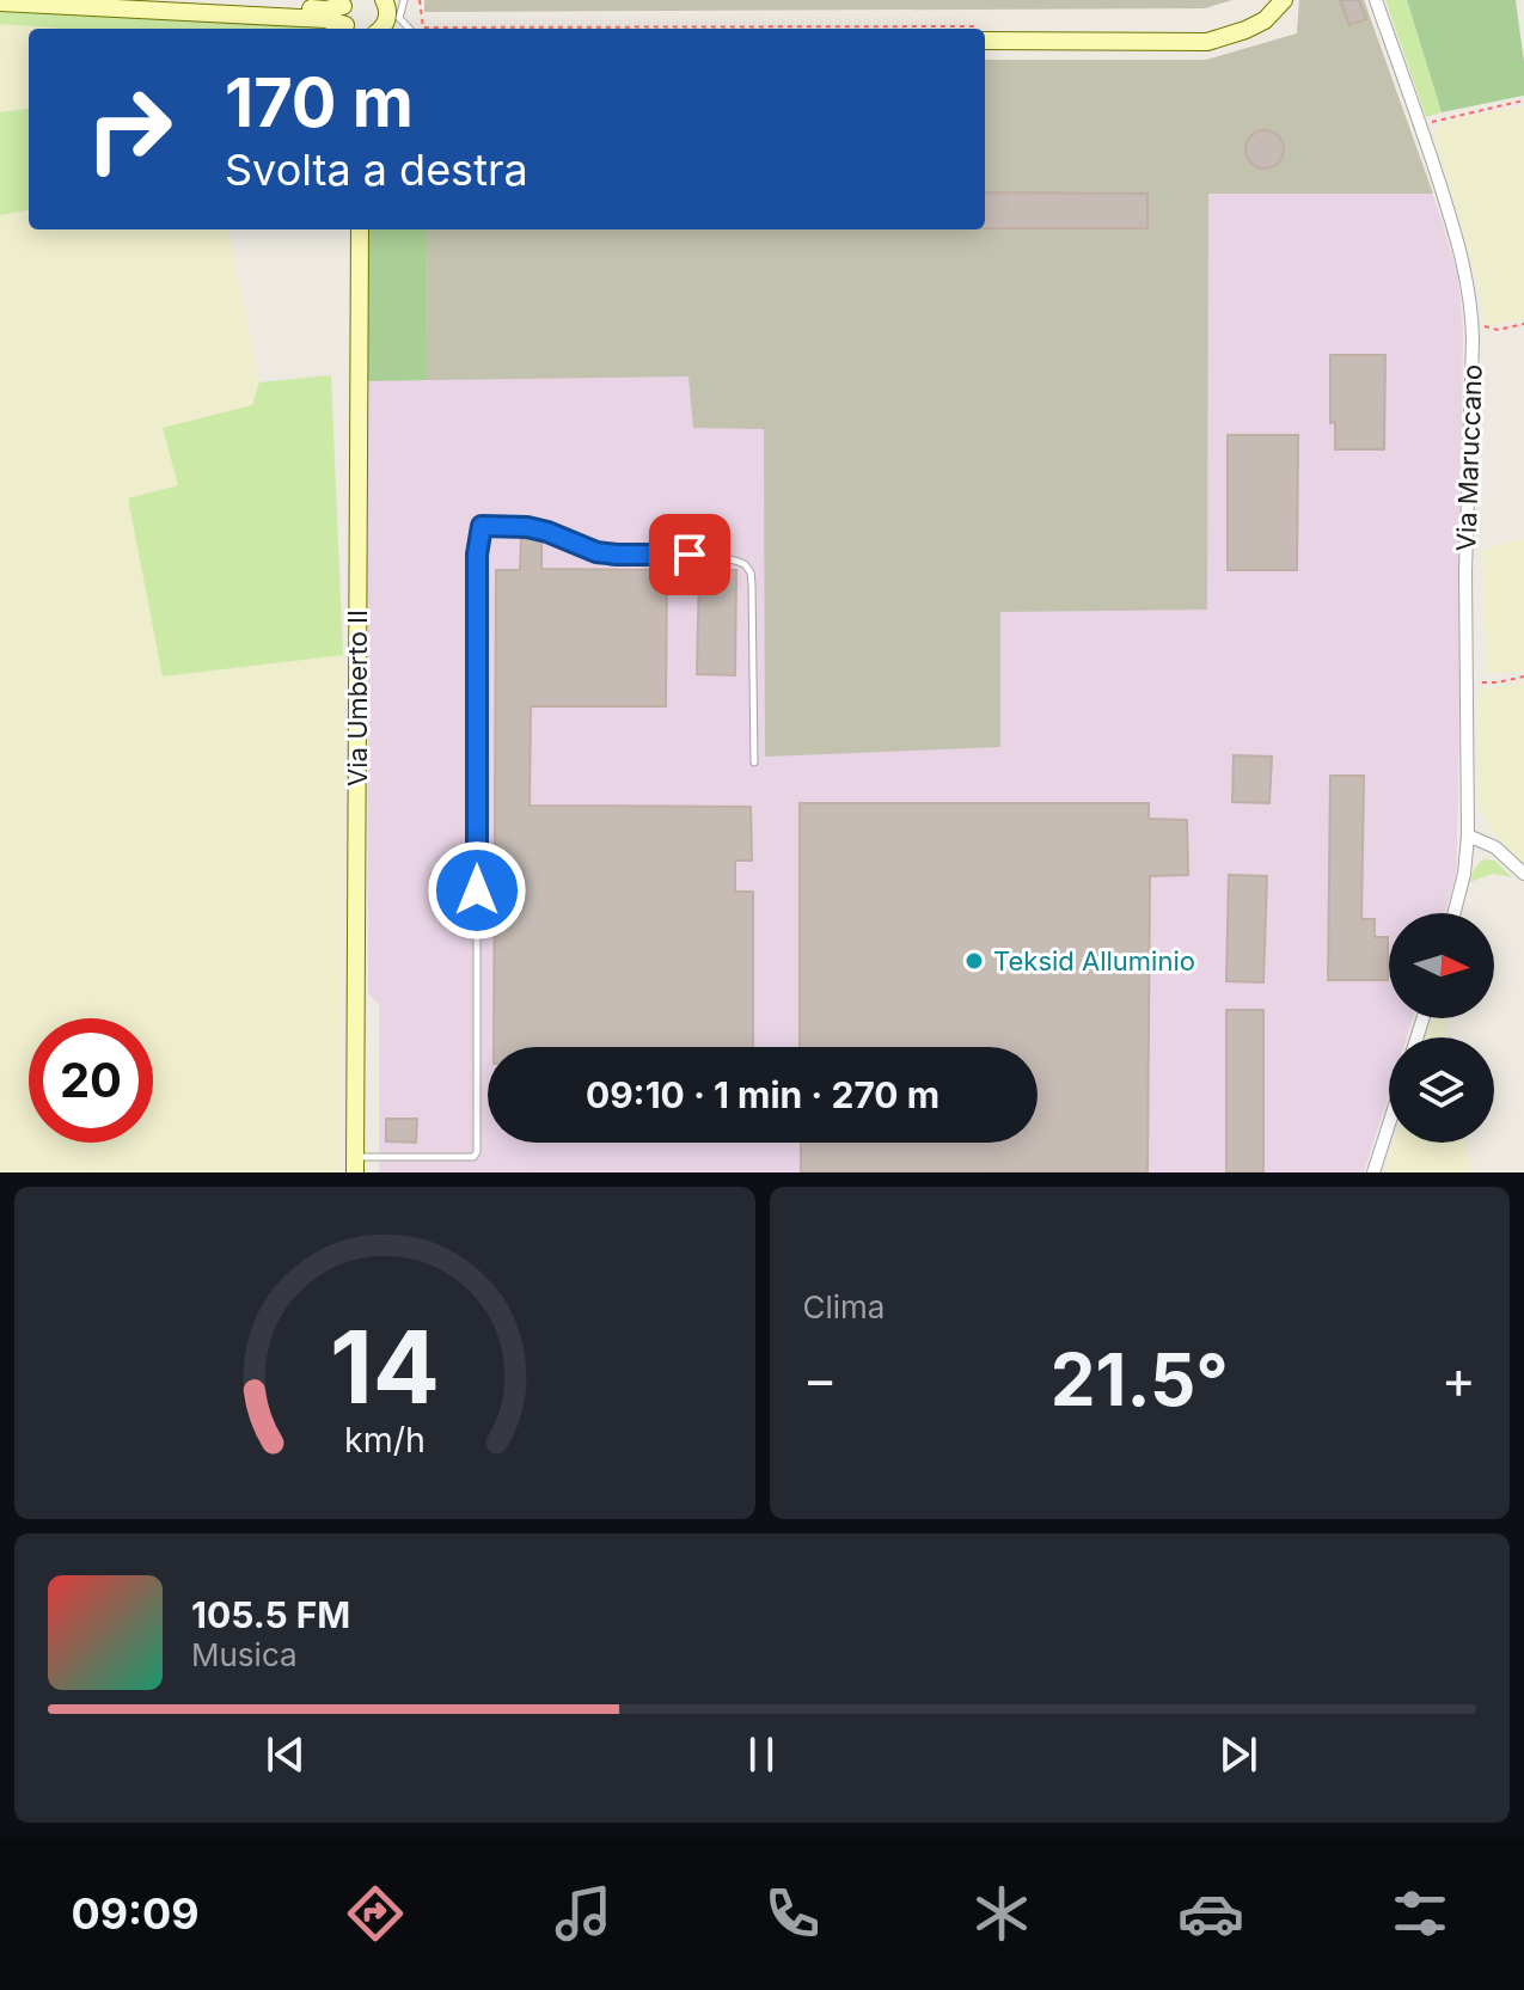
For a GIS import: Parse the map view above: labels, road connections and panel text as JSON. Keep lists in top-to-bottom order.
{
  "streets": {
    "street": ["Via Maruccano", "Via Umberto II"]
  },
  "places": ["Teksid Alluminio"],
  "north": "right",
  "page": {
    "turn": ["170 m", "Svolta a destra"],
    "limit": "20",
    "trip": "09:10 · 1 min · 270 m",
    "tile": "Clima",
    "heat": ["−", "21.5°", "+"],
    "song": ["105.5 FM", "Musica"],
    "tabs": "09:09",
    "gauge": ["14", "km/h"]
  }
}
